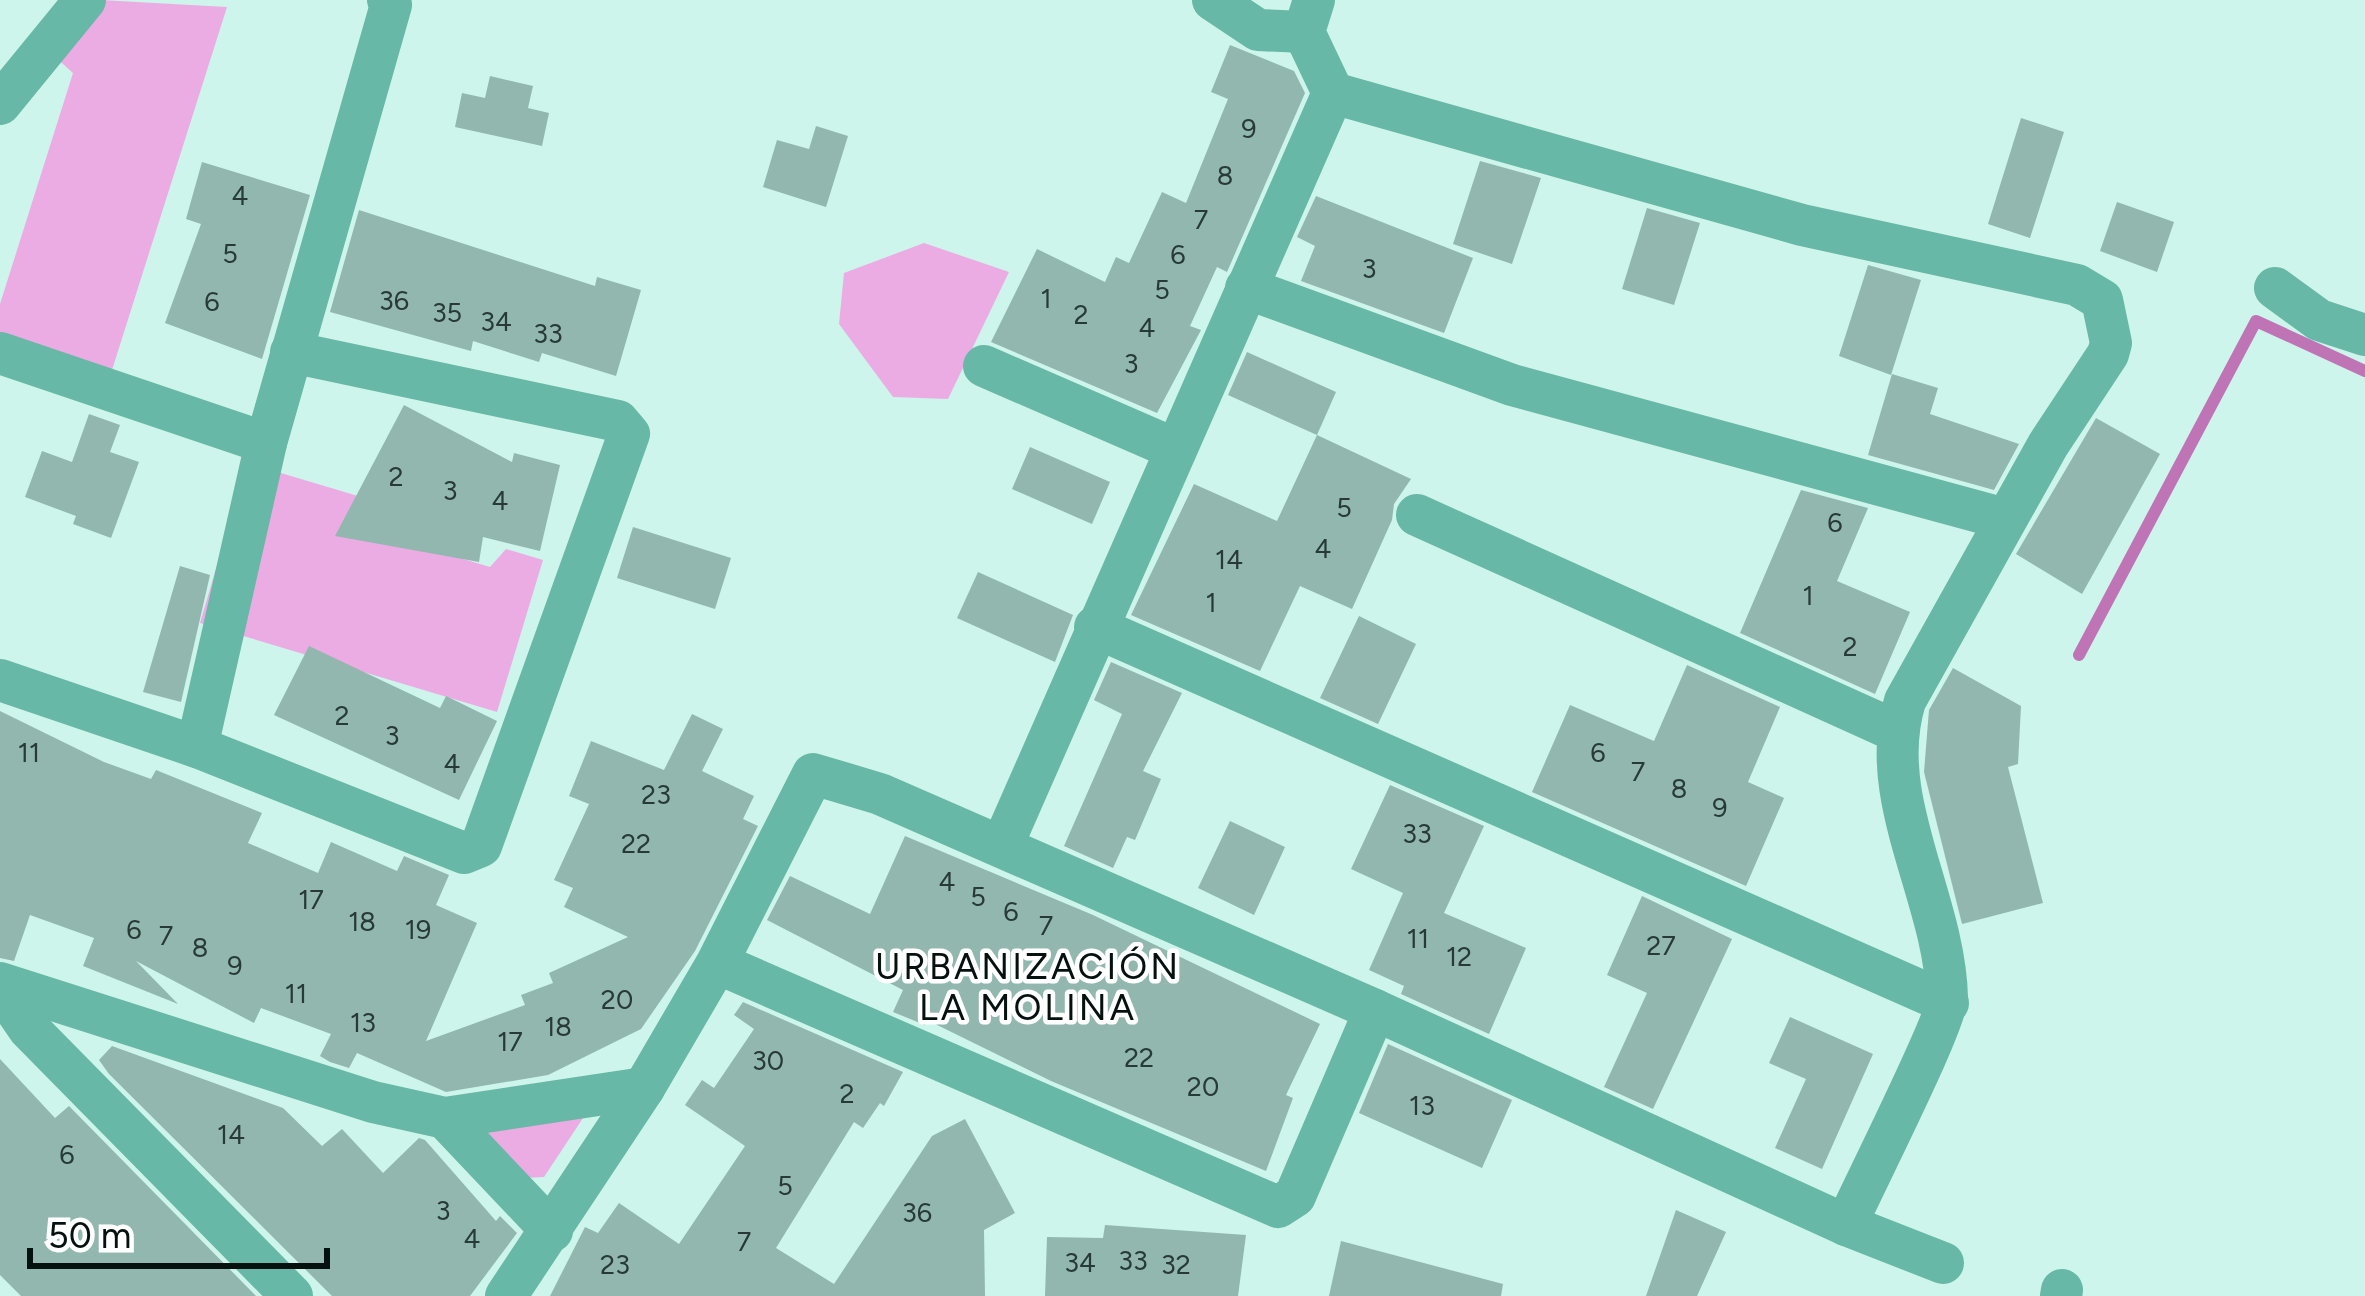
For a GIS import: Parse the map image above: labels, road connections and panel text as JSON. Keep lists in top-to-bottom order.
{
  "districts": ["URBANIZACIÓN LA MOLINA"],
  "house_numbers": [
    "9",
    "8",
    "4",
    "7",
    "5",
    "6",
    "3",
    "5",
    "1",
    "36",
    "6",
    "35",
    "2",
    "34",
    "4",
    "33",
    "3",
    "2",
    "3",
    "4",
    "5",
    "6",
    "4",
    "14",
    "1",
    "1",
    "2",
    "2",
    "3",
    "11",
    "6",
    "4",
    "7",
    "8",
    "23",
    "9",
    "33",
    "22",
    "4",
    "5",
    "17",
    "6",
    "18",
    "7",
    "6",
    "19",
    "7",
    "11",
    "27",
    "8",
    "12",
    "9",
    "11",
    "20",
    "13",
    "18",
    "17",
    "22",
    "30",
    "20",
    "2",
    "13",
    "14",
    "6",
    "5",
    "3",
    "36",
    "4",
    "7",
    "33",
    "34",
    "23",
    "32"
  ],
  "scale_bar": "50 m"
}
